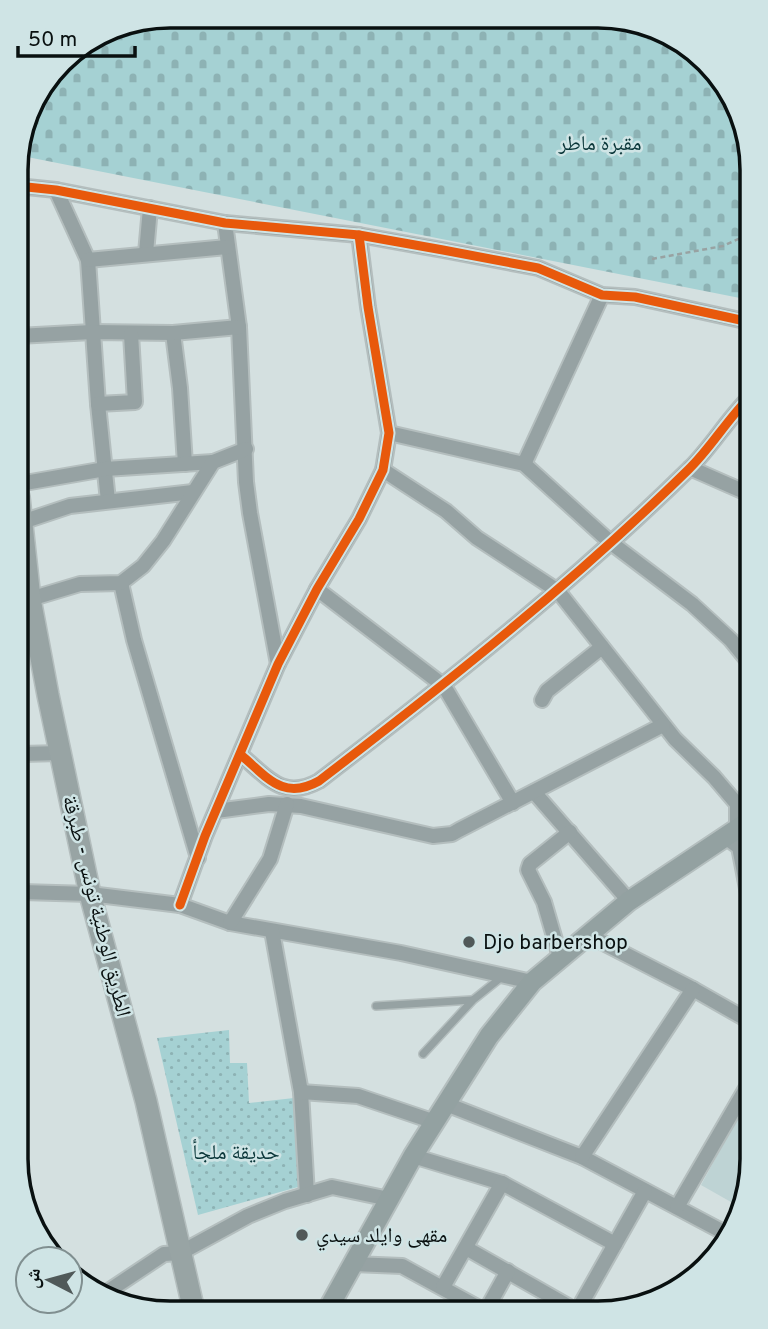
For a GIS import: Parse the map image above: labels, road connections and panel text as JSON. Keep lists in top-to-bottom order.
{
  "streets": {
    "main road": ["الطريق الوطنية تونس - طبرقة"]
  },
  "parks": ["مقبرة ماطر", "حديقة ملجأ"],
  "places": ["Djo barbershop", "مقهى وايلد سيدي"],
  "scale_bar": "50 m",
  "north": "left"
}
